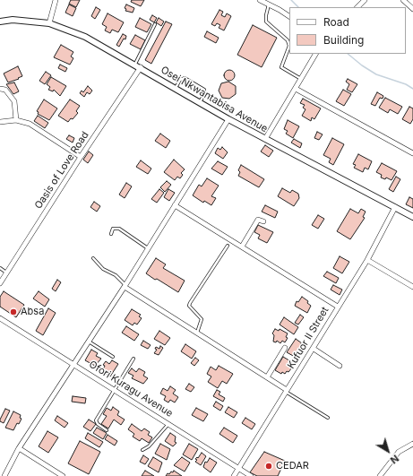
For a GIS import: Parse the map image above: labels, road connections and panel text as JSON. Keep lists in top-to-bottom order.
{
  "streets": {
    "street": [
      "Osei Nkwantabisa Avenue",
      "Oasis of Love Road",
      "Kufuor II Street",
      "Ofori Kuragu Avenue"
    ]
  },
  "crossings": [
    ["Osei Nkwantabisa Avenue", "Oasis of Love Road"],
    ["Osei Nkwantabisa Avenue", "Kufuor II Street"],
    ["Kufuor II Street", "Ofori Kuragu Avenue"]
  ],
  "places": ["Absa", "CEDAR"],
  "legend": ["Road", "Building"],
  "north": "bottom right"
}
